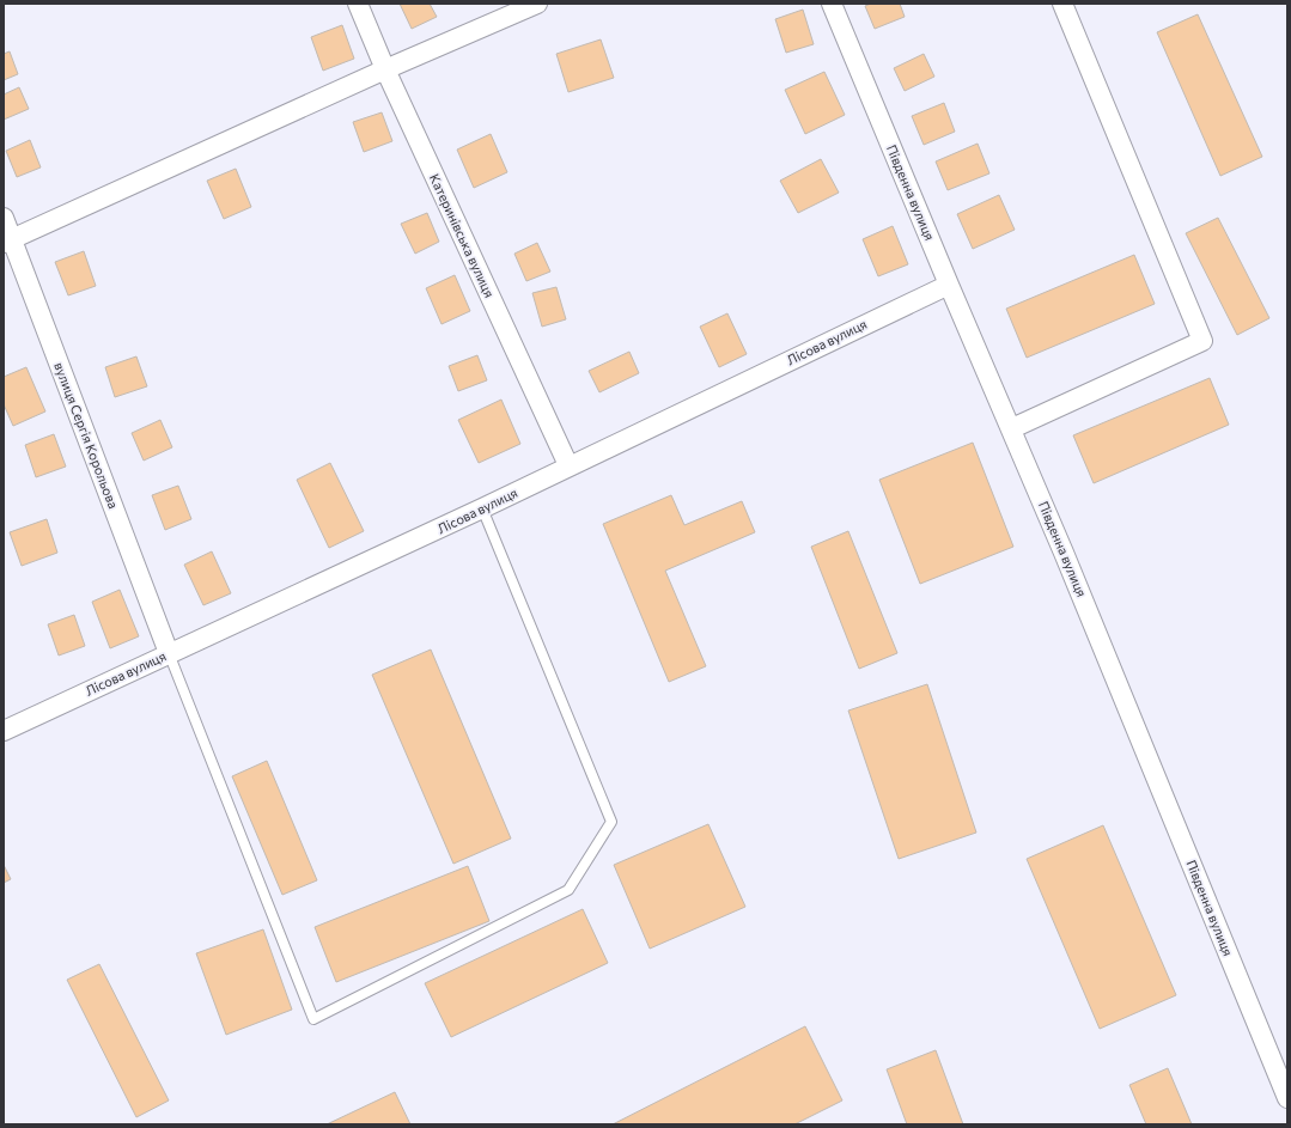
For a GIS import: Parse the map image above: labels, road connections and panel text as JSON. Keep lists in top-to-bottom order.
{
  "streets": {
    "street": [
      "Південна вулиця",
      "Катеринівська вулиця",
      "Лісова вулиця",
      "вулиця Сергія Корольова"
    ]
  },
  "crossings": [
    ["Південна вулиця", "Лісова вулиця"],
    ["Катеринівська вулиця", "Лісова вулиця"],
    ["Лісова вулиця", "вулиця Сергія Корольова"]
  ]
}
